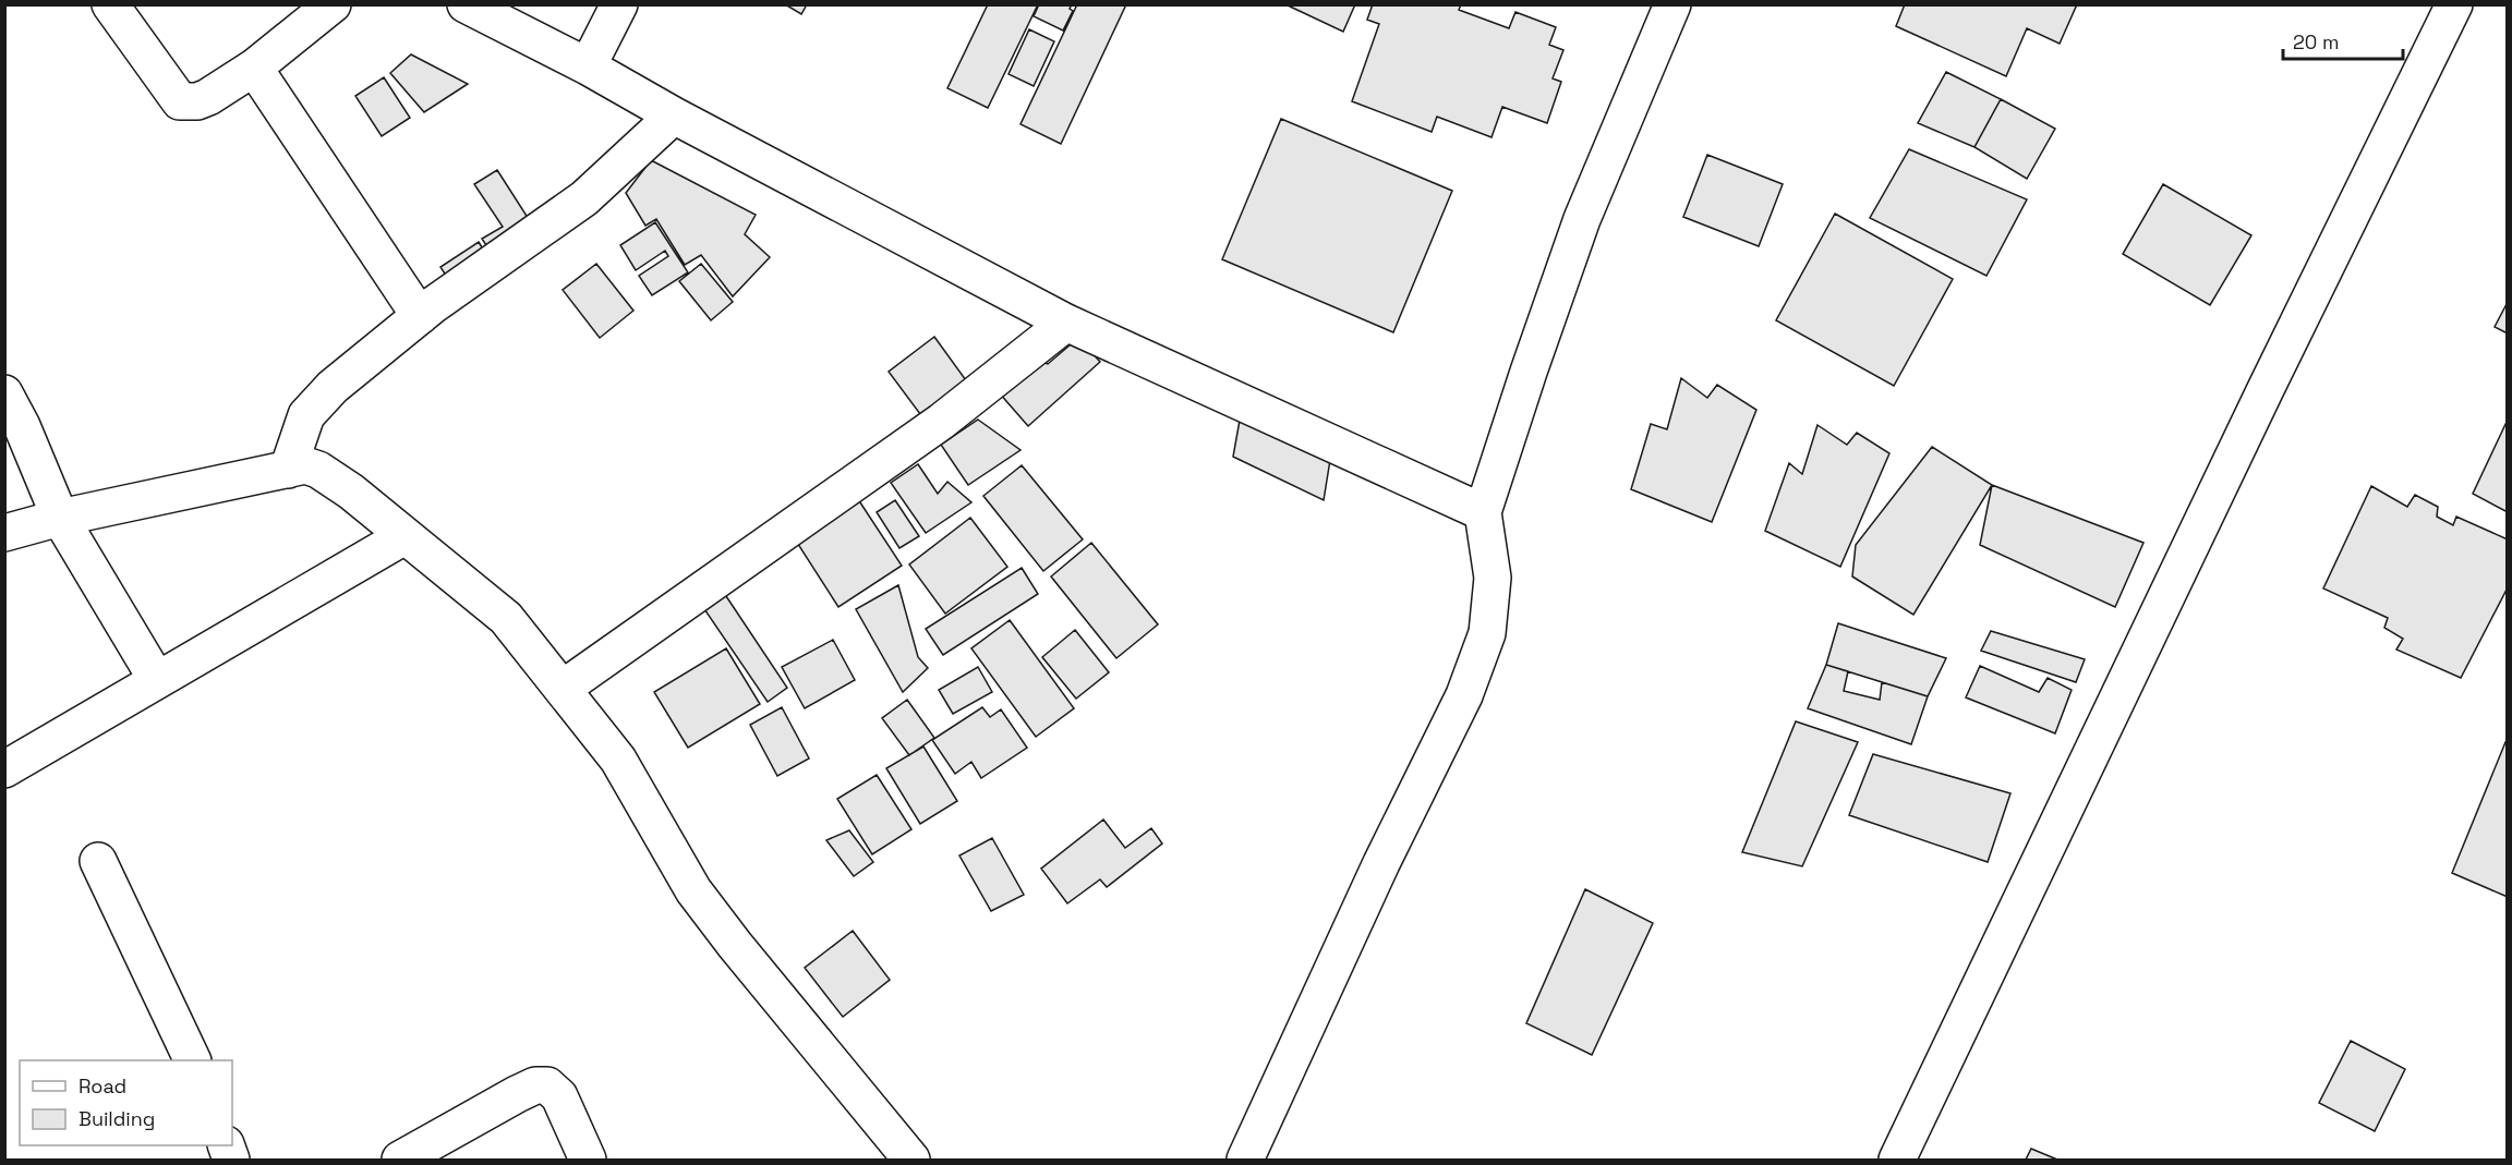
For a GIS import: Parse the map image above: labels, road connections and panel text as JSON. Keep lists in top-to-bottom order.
{
  "legend": ["Road", "Building"],
  "scale_bar": "20 m"
}
